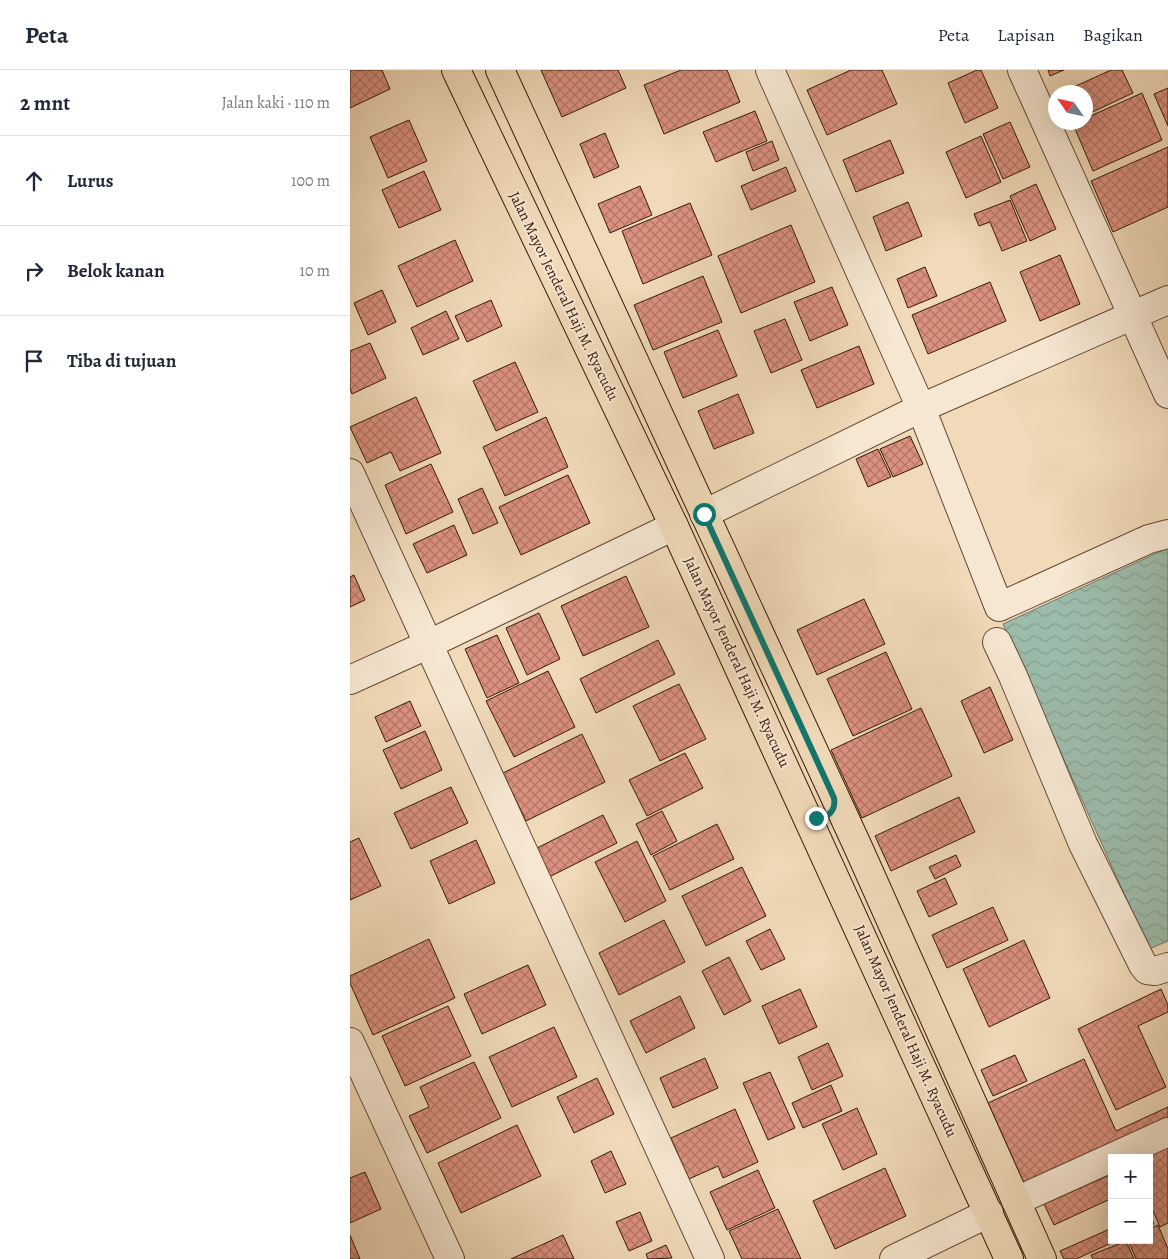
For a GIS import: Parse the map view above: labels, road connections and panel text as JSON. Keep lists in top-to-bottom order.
{
  "streets": {
    "main road": ["Jalan Mayor Jenderal Haji M. Ryacudu"]
  },
  "north": "top left",
  "page": {
    "header": "Peta",
    "nav": ["Peta", "Lapisan", "Bagikan"],
    "heading": ["2 mnt", "Jalan kaki · 110 m"],
    "list": [
      ["Lurus", "100 m"],
      ["Belok kanan", "10 m"],
      "Tiba di tujuan"
    ],
    "map_buttons": ["+", "−"]
  }
}
